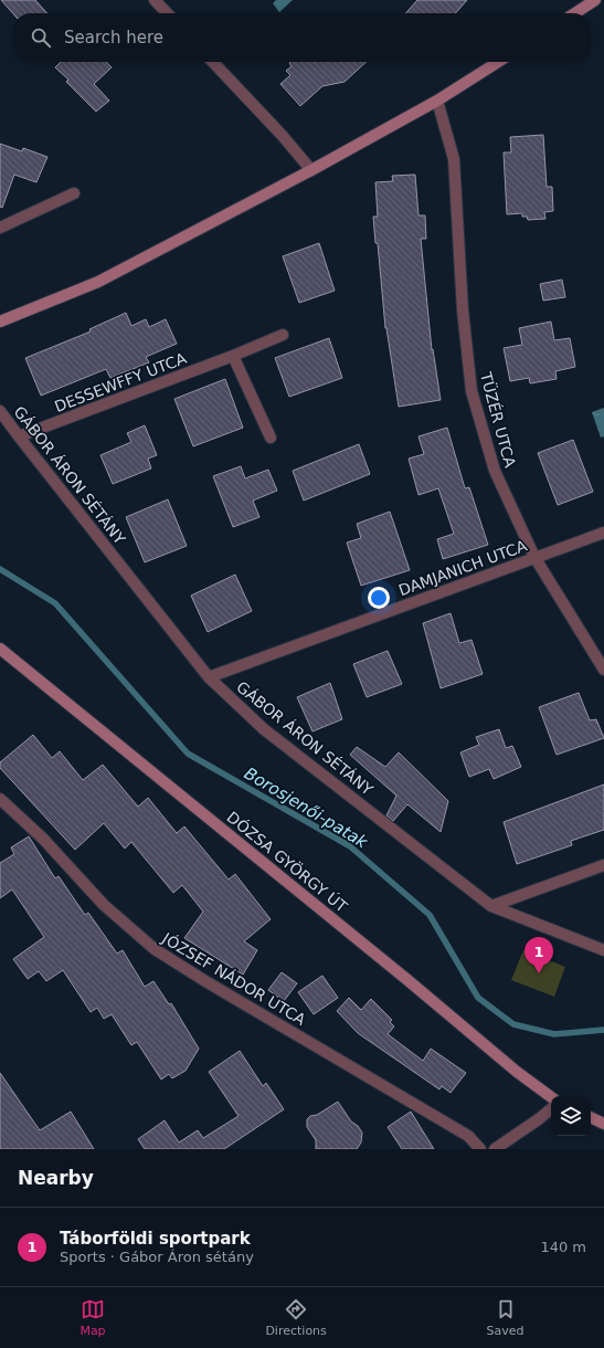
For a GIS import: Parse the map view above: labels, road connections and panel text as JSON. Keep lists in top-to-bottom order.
{
  "streets": {
    "main road": ["DÓZSA GYÖRGY ÚT"],
    "street": [
      "DESSEWFFY UTCA",
      "TÜZÉR UTCA",
      "GÁBOR ÁRON SÉTÁNY",
      "DAMJANICH UTCA",
      "JÓZSEF NÁDOR UTCA"
    ]
  },
  "crossings": [
    ["DESSEWFFY UTCA", "GÁBOR ÁRON SÉTÁNY"],
    ["TÜZÉR UTCA", "DAMJANICH UTCA"],
    ["GÁBOR ÁRON SÉTÁNY", "DAMJANICH UTCA"]
  ],
  "water": ["Borosjenői-patak"],
  "page": {
    "search": "Search here",
    "pins": "1",
    "heading": "Nearby",
    "list": [
      {
        "mark": "1",
        "name": "Táborföldi sportpark",
        "note": "Sports · Gábor Áron sétány",
        "value": "140 m"
      }
    ],
    "nav": ["Map", "Directions", "Saved"]
  }
}
